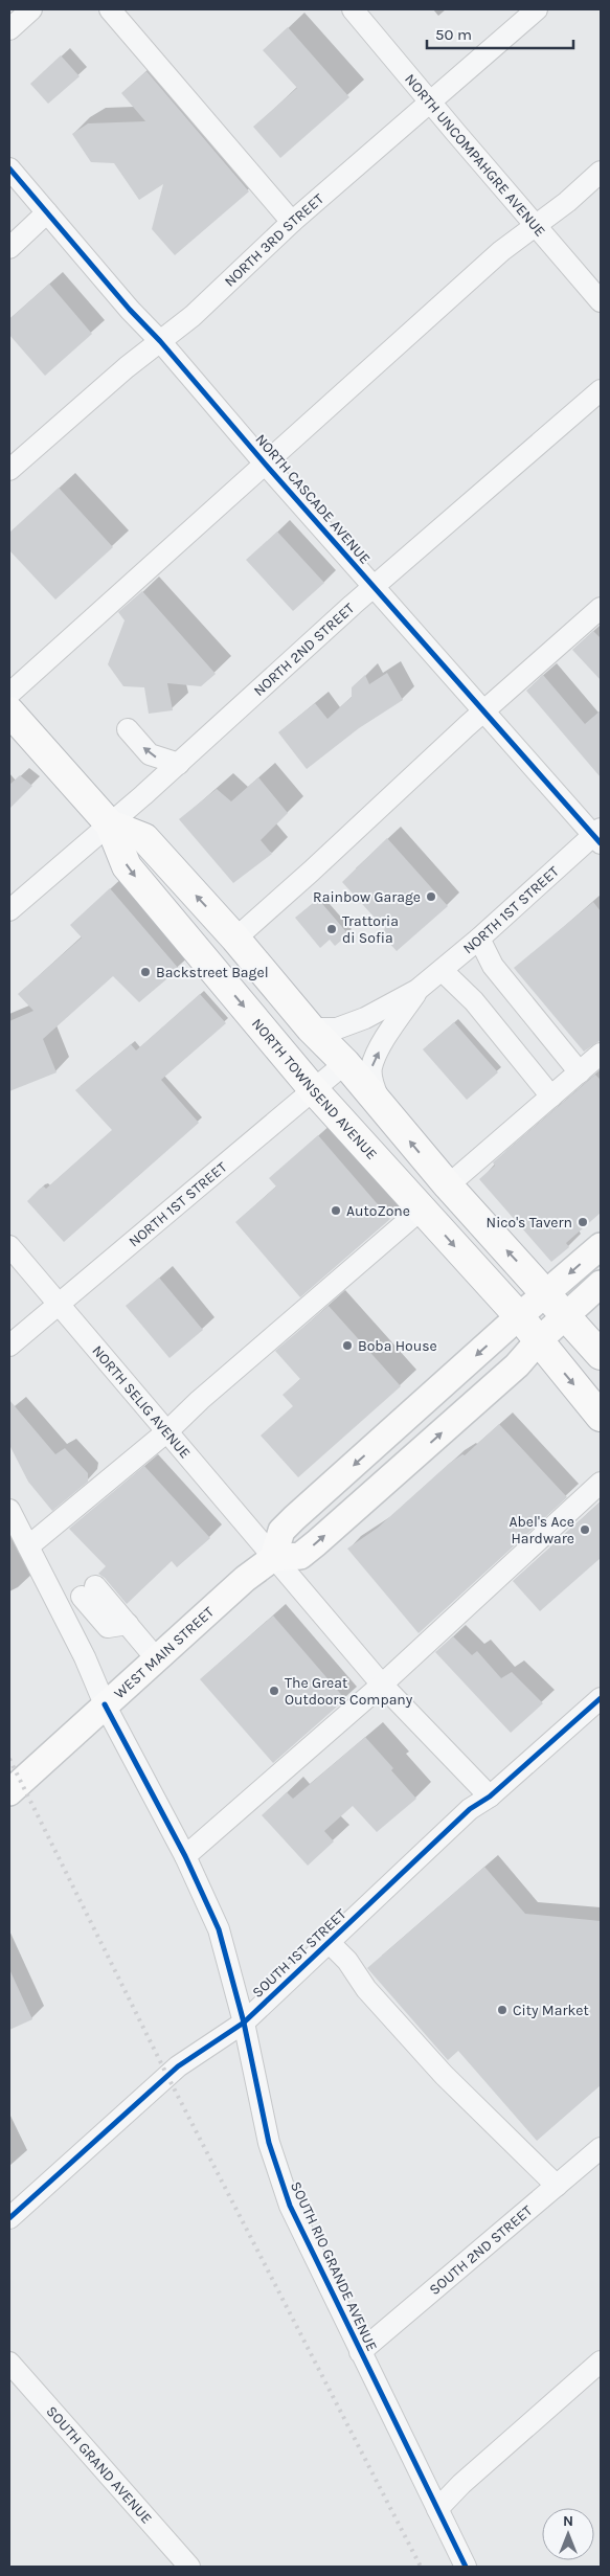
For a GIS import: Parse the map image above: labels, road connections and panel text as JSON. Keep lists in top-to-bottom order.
{
  "streets": {
    "highway": ["NORTH TOWNSEND AVENUE"],
    "main road": ["WEST MAIN STREET"],
    "street": [
      "NORTH UNCOMPAHGRE AVENUE",
      "NORTH 3RD STREET",
      "NORTH CASCADE AVENUE",
      "NORTH 2ND STREET",
      "NORTH 1ST STREET",
      "NORTH SELIG AVENUE",
      "SOUTH 1ST STREET",
      "SOUTH 2ND STREET",
      "SOUTH RIO GRANDE AVENUE",
      "SOUTH GRAND AVENUE"
    ]
  },
  "crossings": [
    ["NORTH UNCOMPAHGRE AVENUE", "NORTH 3RD STREET"],
    ["NORTH 3RD STREET", "NORTH CASCADE AVENUE"],
    ["NORTH CASCADE AVENUE", "NORTH 2ND STREET"],
    ["NORTH CASCADE AVENUE", "NORTH 1ST STREET"],
    ["NORTH 2ND STREET", "NORTH TOWNSEND AVENUE"],
    ["NORTH 1ST STREET", "NORTH TOWNSEND AVENUE"],
    ["NORTH 1ST STREET", "NORTH SELIG AVENUE"],
    ["NORTH SELIG AVENUE", "WEST MAIN STREET"],
    ["NORTH SELIG AVENUE", "SOUTH 1ST STREET"],
    ["WEST MAIN STREET", "SOUTH RIO GRANDE AVENUE"],
    ["SOUTH 1ST STREET", "SOUTH RIO GRANDE AVENUE"],
    ["SOUTH 2ND STREET", "SOUTH RIO GRANDE AVENUE"]
  ],
  "places": [
    "Rainbow Garage",
    "Trattoria di Sofia",
    "Backstreet Bagel",
    "AutoZone",
    "Nico's Tavern",
    "Boba House",
    "Abel's Ace Hardware",
    "The Great Outdoors Company",
    "City Market"
  ],
  "scale_bar": "50 m",
  "north": "top"
}
